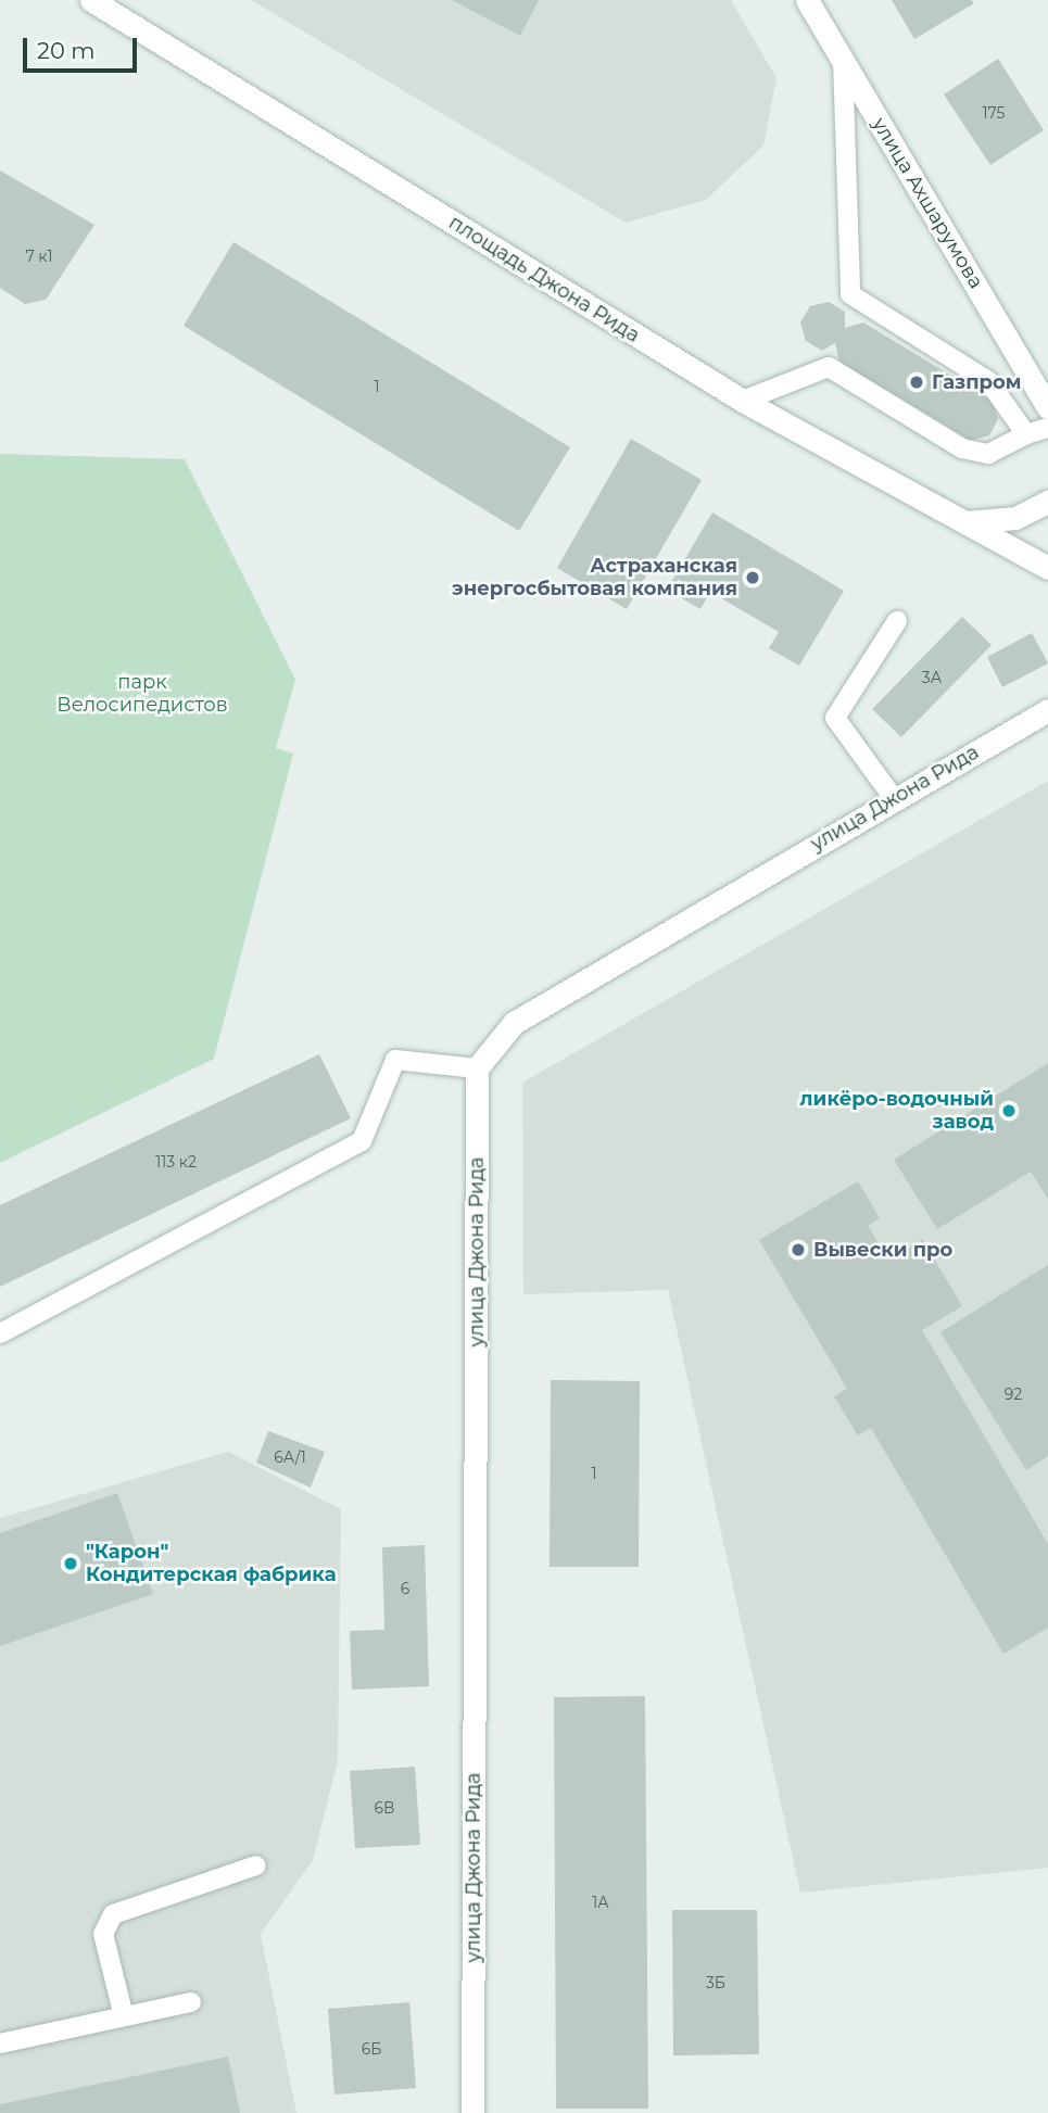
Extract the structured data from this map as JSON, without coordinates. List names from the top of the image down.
{
  "streets": {
    "street": ["улица Ахшарумова", "площадь Джона Рида", "улица Джона Рида"]
  },
  "parks": ["парк Велосипедистов"],
  "places": [
    "Газпром",
    "Астраханская энергосбытовая компания",
    "ликёро-водочный завод",
    "Вывески про",
    "\"Карон\" Кондитерская фабрика"
  ],
  "house_numbers": [
    "175",
    "7 к1",
    "1",
    "3А",
    "113 к2",
    "92",
    "6А/1",
    "1",
    "6",
    "6В",
    "1А",
    "3Б",
    "6Б"
  ],
  "scale_bar": "20 m"
}
